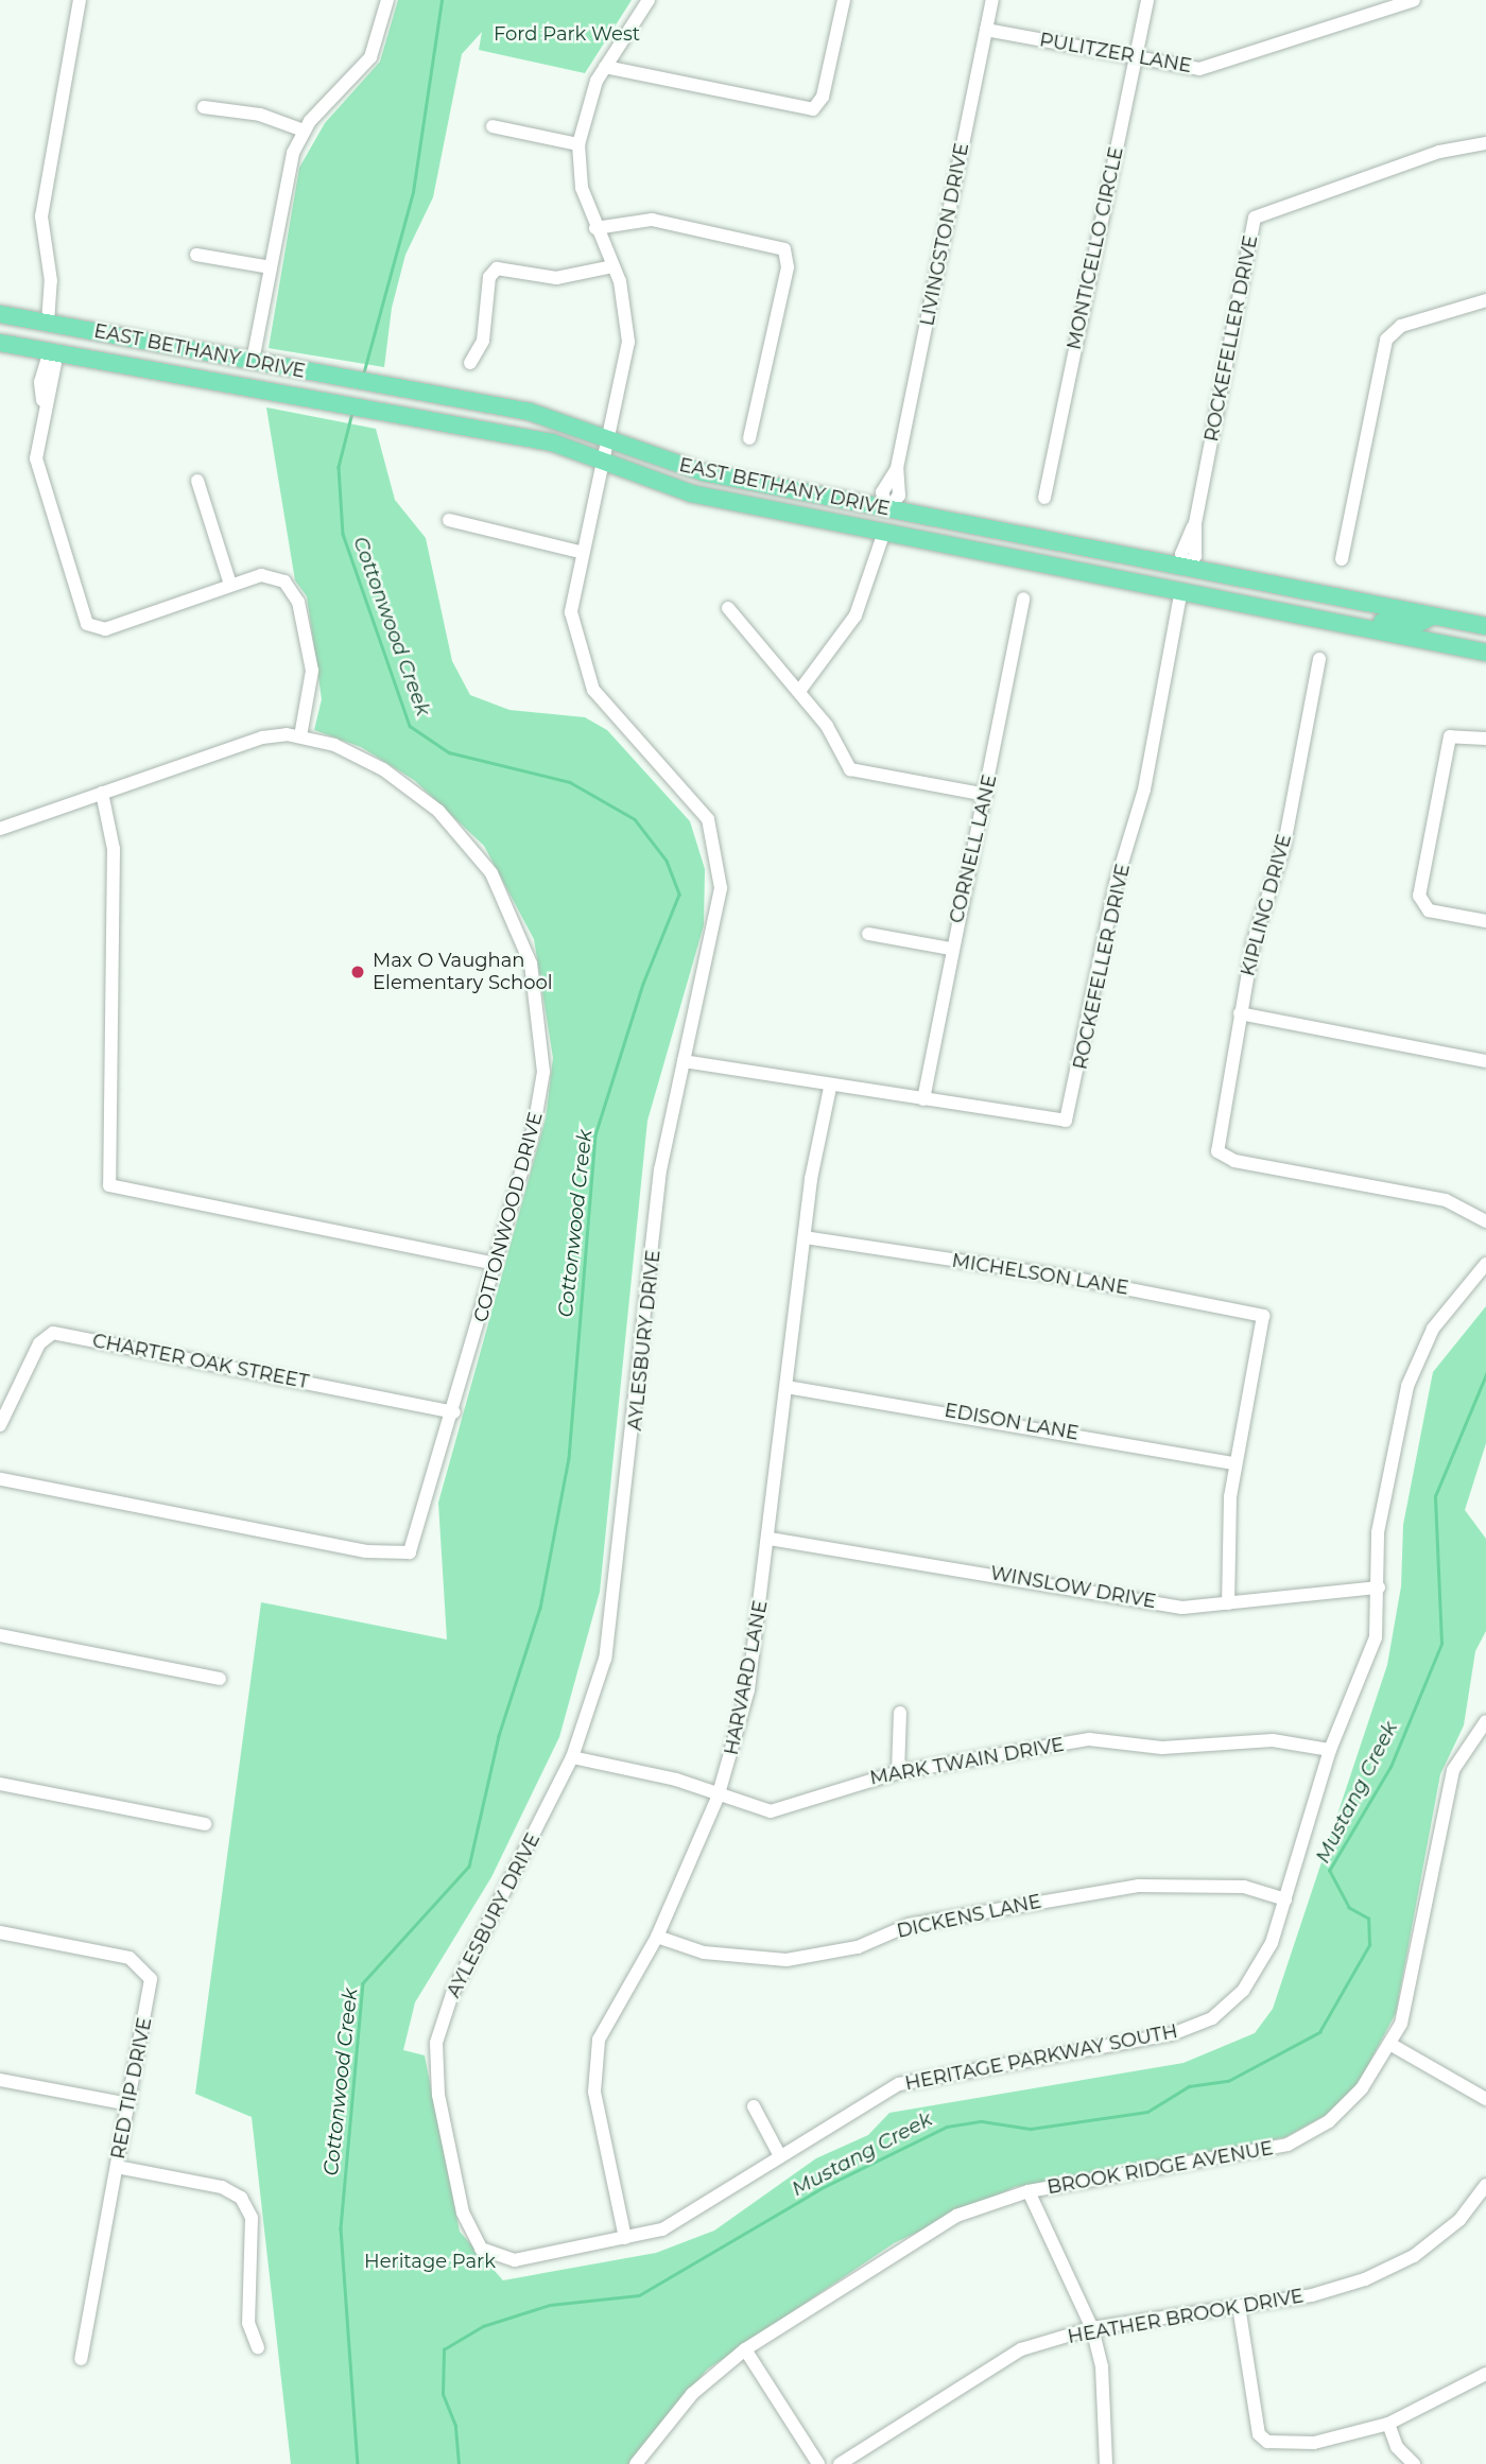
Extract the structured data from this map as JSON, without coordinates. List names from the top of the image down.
{
  "streets": {
    "main road": ["EAST BETHANY DRIVE"],
    "street": [
      "PULITZER LANE",
      "LIVINGSTON DRIVE",
      "MONTICELLO CIRCLE",
      "ROCKEFELLER DRIVE",
      "CORNELL LANE",
      "KIPLING DRIVE",
      "COTTONWOOD DRIVE",
      "MICHELSON LANE",
      "AYLESBURY DRIVE",
      "CHARTER OAK STREET",
      "EDISON LANE",
      "WINSLOW DRIVE",
      "HARVARD LANE",
      "MARK TWAIN DRIVE",
      "DICKENS LANE",
      "HERITAGE PARKWAY SOUTH",
      "RED TIP DRIVE",
      "BROOK RIDGE AVENUE",
      "HEATHER BROOK DRIVE"
    ]
  },
  "crossings": [
    ["PULITZER LANE", "LIVINGSTON DRIVE"],
    ["PULITZER LANE", "MONTICELLO CIRCLE"],
    ["LIVINGSTON DRIVE", "EAST BETHANY DRIVE"],
    ["ROCKEFELLER DRIVE", "EAST BETHANY DRIVE"],
    ["ROCKEFELLER DRIVE", "CORNELL LANE"],
    ["EAST BETHANY DRIVE", "AYLESBURY DRIVE"],
    ["COTTONWOOD DRIVE", "CHARTER OAK STREET"],
    ["MICHELSON LANE", "EDISON LANE"],
    ["MICHELSON LANE", "HARVARD LANE"],
    ["AYLESBURY DRIVE", "MARK TWAIN DRIVE"],
    ["AYLESBURY DRIVE", "HERITAGE PARKWAY SOUTH"],
    ["EDISON LANE", "HARVARD LANE"],
    ["WINSLOW DRIVE", "HARVARD LANE"],
    ["WINSLOW DRIVE", "HERITAGE PARKWAY SOUTH"],
    ["HARVARD LANE", "MARK TWAIN DRIVE"],
    ["HARVARD LANE", "DICKENS LANE"],
    ["HARVARD LANE", "HERITAGE PARKWAY SOUTH"],
    ["MARK TWAIN DRIVE", "HERITAGE PARKWAY SOUTH"],
    ["DICKENS LANE", "HERITAGE PARKWAY SOUTH"]
  ],
  "water": ["Cottonwood Creek", "Mustang Creek"],
  "parks": ["Ford Park West", "Heritage Park"],
  "places": ["Max O Vaughan Elementary School"]
}
